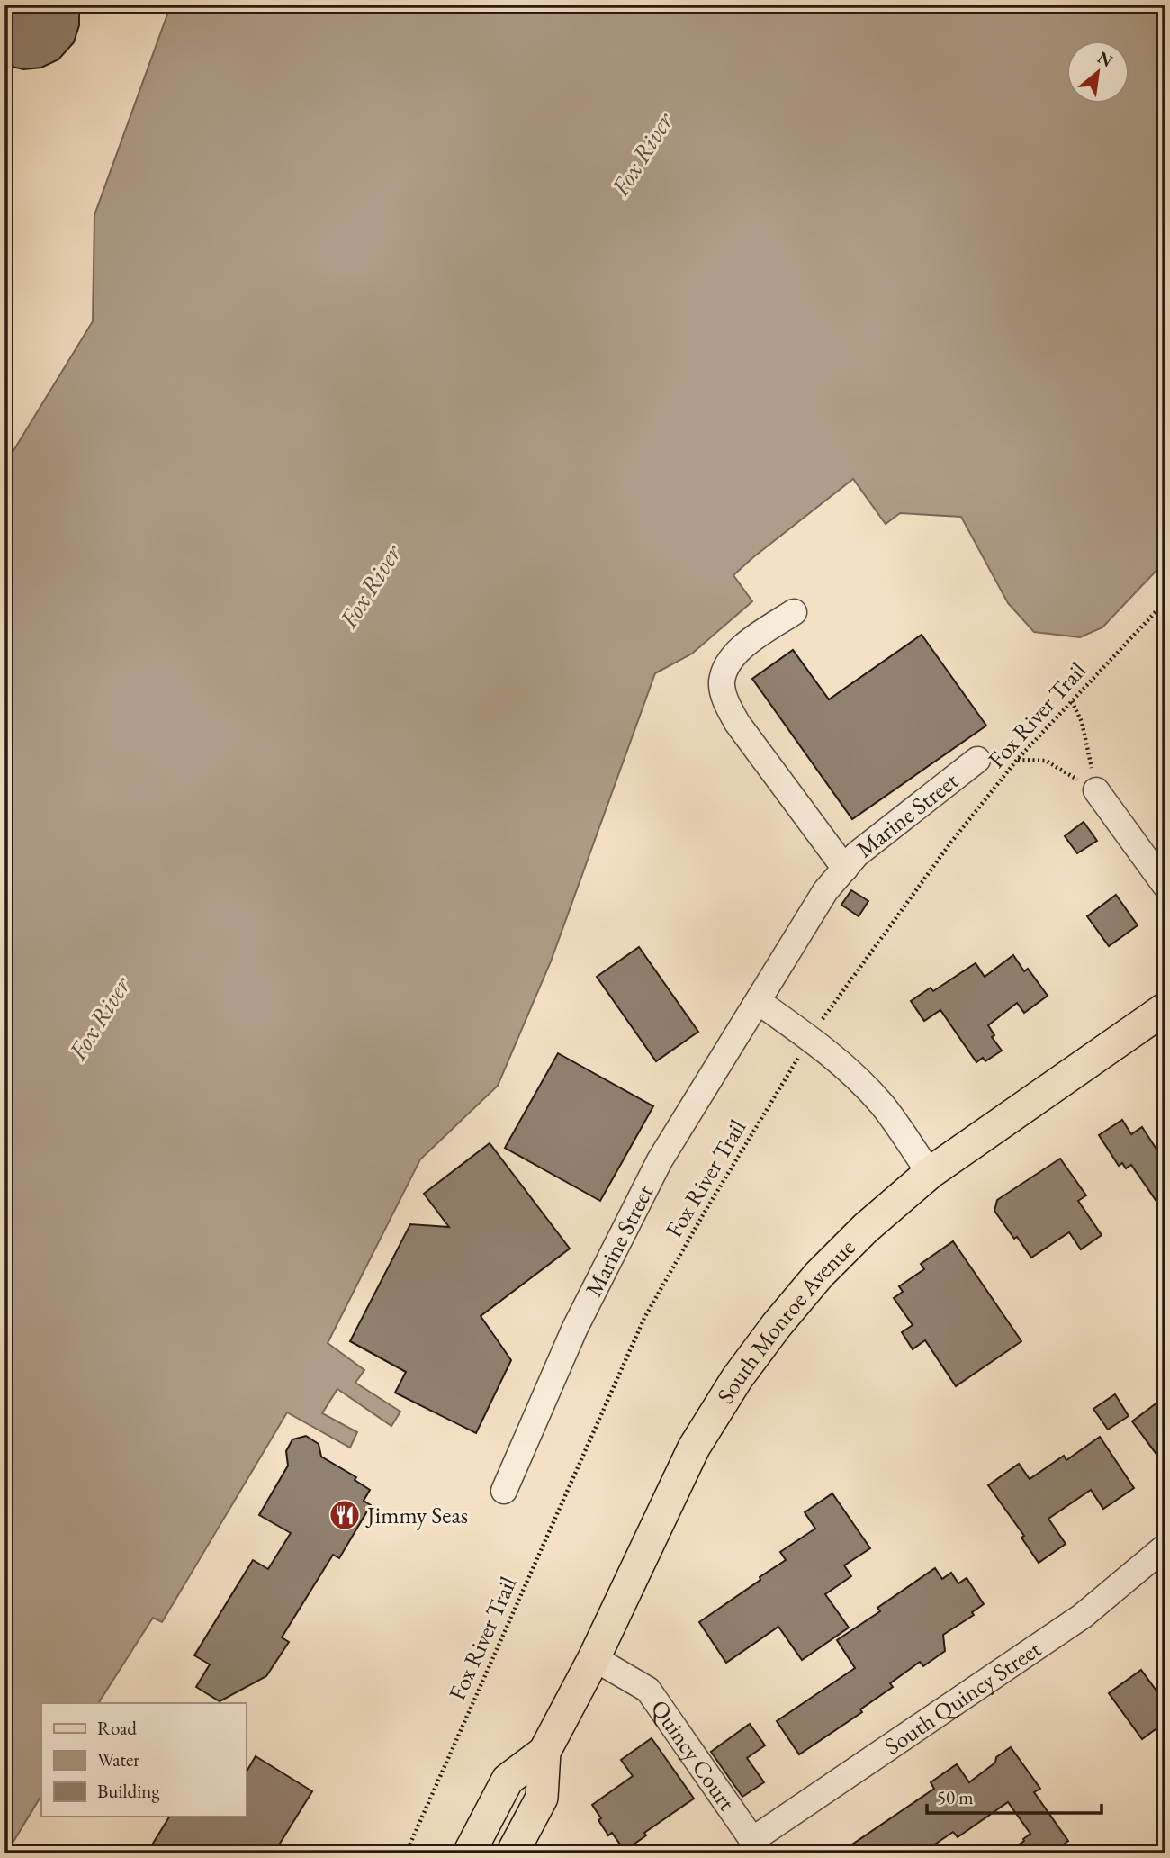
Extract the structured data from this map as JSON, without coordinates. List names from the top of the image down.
{
  "streets": {
    "main road": ["South Monroe Avenue"],
    "street": ["Marine Street", "South Quincy Street", "Quincy Court"],
    "path": ["Fox River Trail"]
  },
  "crossings": [
    ["South Monroe Avenue", "Quincy Court"],
    ["South Quincy Street", "Quincy Court"]
  ],
  "water": ["Fox River"],
  "places": {
    "restaurant": ["Jimmy Seas"]
  },
  "legend": ["Road", "Water", "Building"],
  "scale_bar": "50 m",
  "north": "top right"
}
